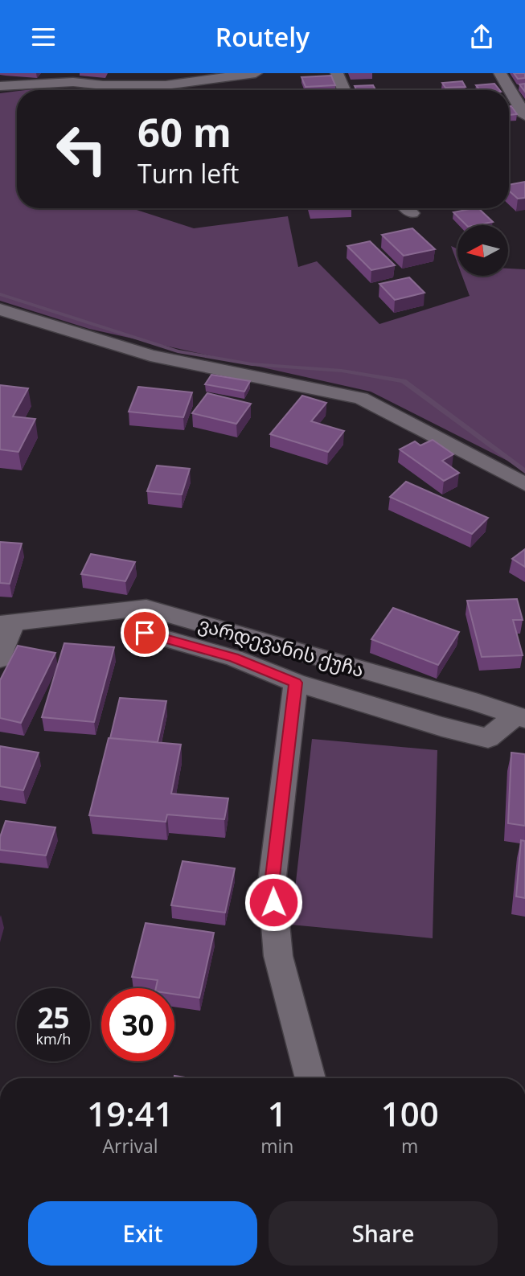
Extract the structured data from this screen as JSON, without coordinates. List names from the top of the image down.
{
  "streets": {
    "street": ["ვარდევანის ქუჩა"]
  },
  "north": "left",
  "page": {
    "header": "Routely",
    "turn": ["60 m", "Turn left"],
    "speed": "25 km/h",
    "limit": "30",
    "eta": [
      "19:41",
      "Arrival",
      "1",
      "min",
      "100",
      "m"
    ],
    "buttons": ["Exit", "Share"]
  }
}
